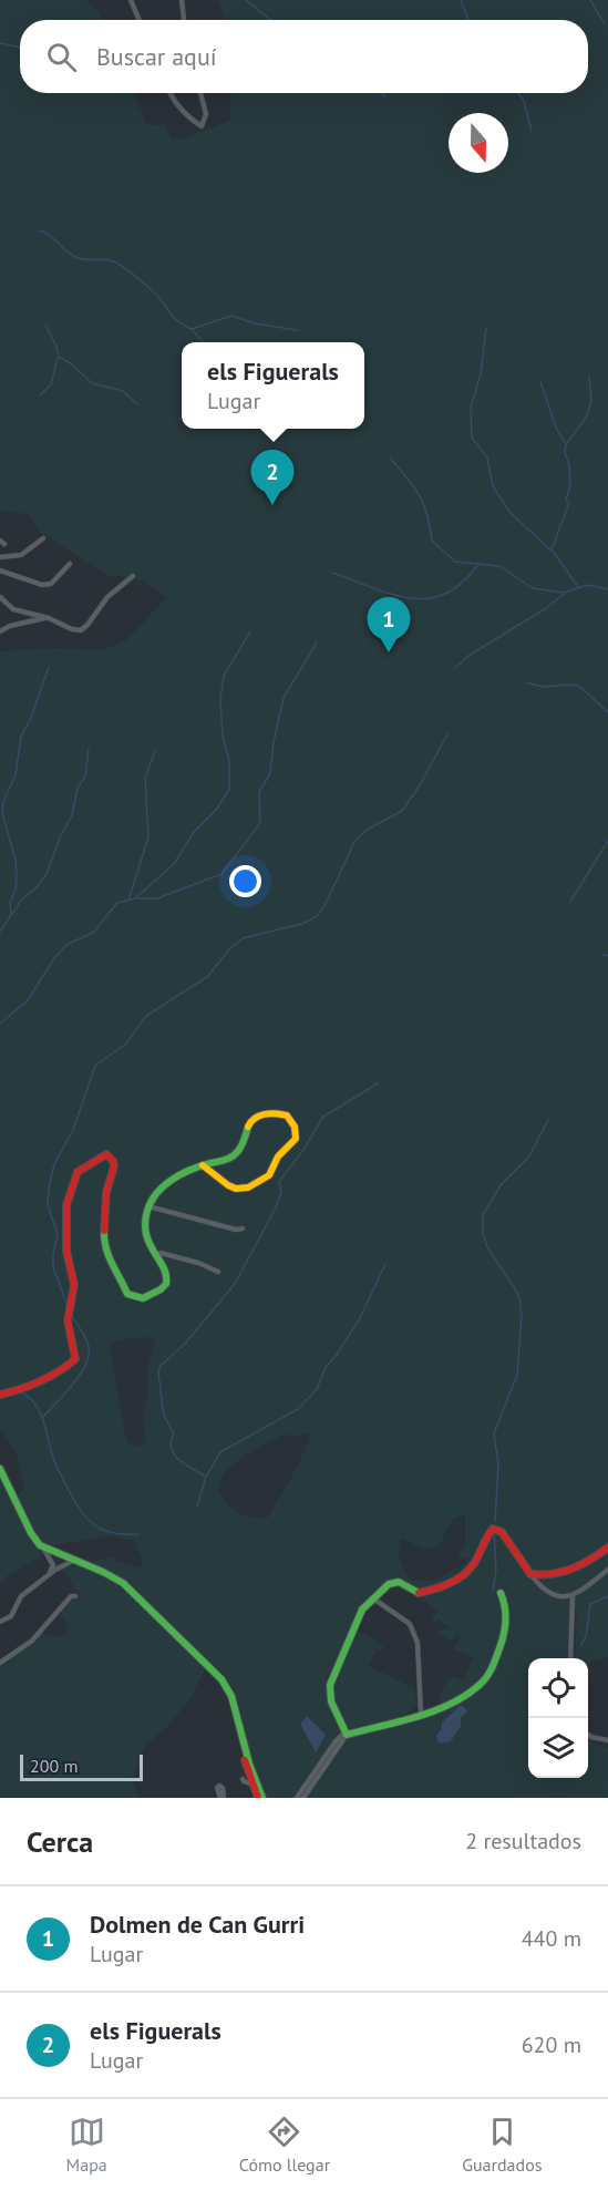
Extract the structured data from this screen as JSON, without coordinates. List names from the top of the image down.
{
  "scale_bar": "200 m",
  "north": "bottom",
  "page": {
    "search": "Buscar aquí",
    "popup": ["els Figuerals", "Lugar"],
    "pins": ["2", "1"],
    "scale": "200 m",
    "heading": ["Cerca", "2 resultados"],
    "list": [
      {
        "mark": "1",
        "name": "Dolmen de Can Gurri",
        "note": "Lugar",
        "value": "440 m"
      },
      {
        "mark": "2",
        "name": "els Figuerals",
        "note": "Lugar",
        "value": "620 m"
      }
    ],
    "nav": ["Mapa", "Cómo llegar", "Guardados"]
  }
}
